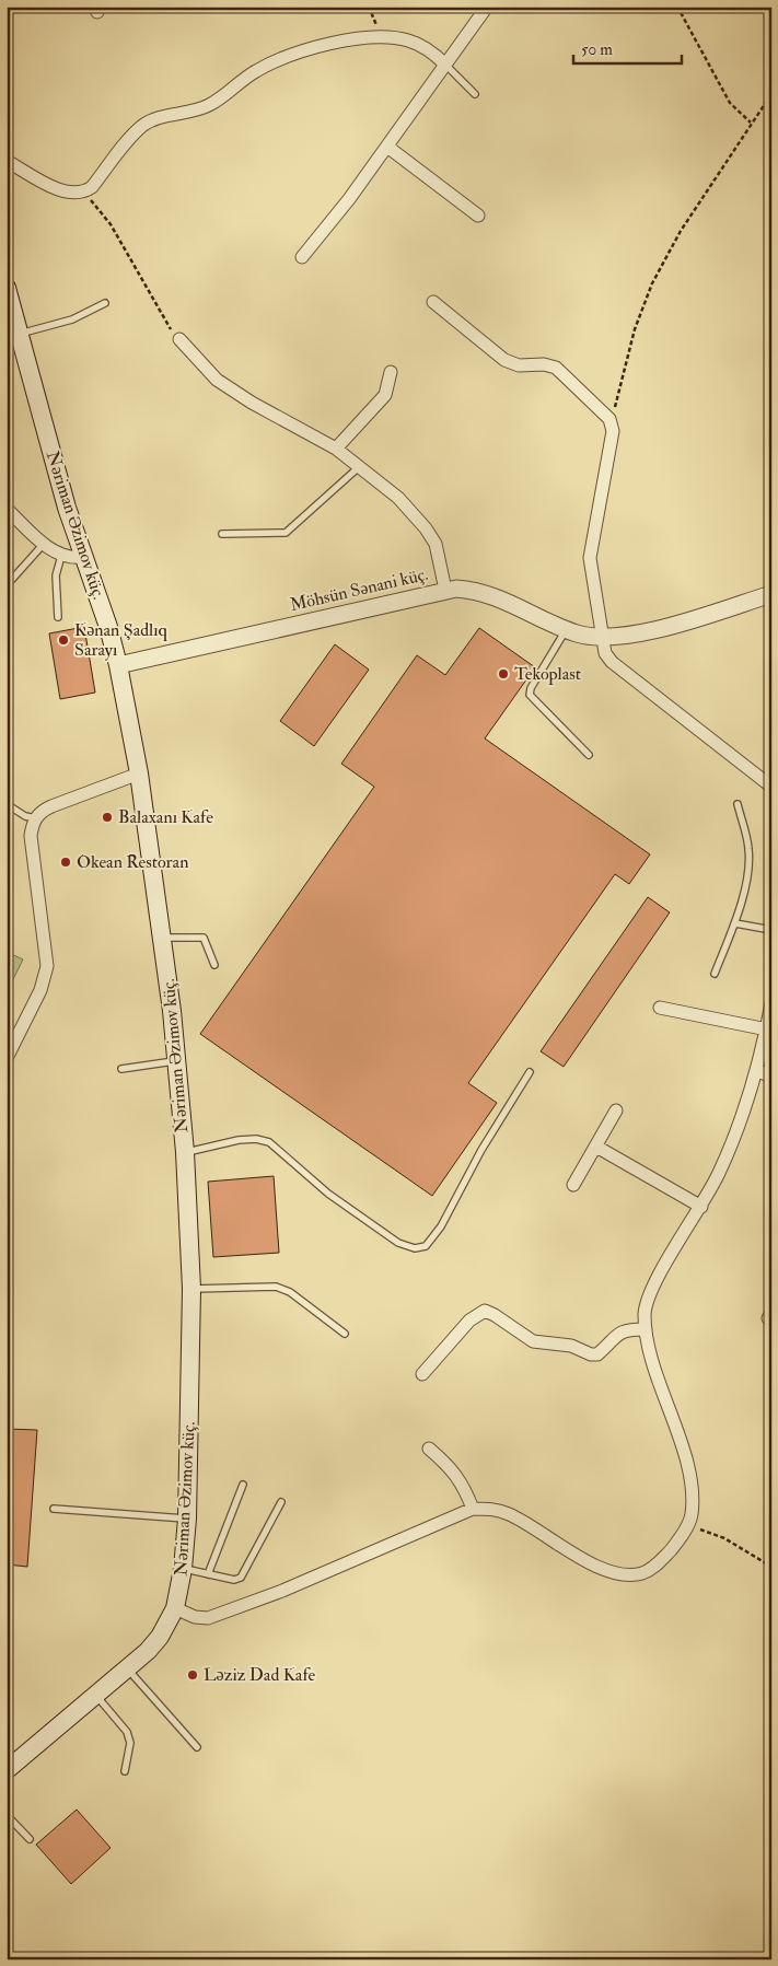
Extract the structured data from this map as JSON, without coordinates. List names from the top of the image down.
{
  "streets": {
    "main road": ["Nəriman Əzimov küç."],
    "street": ["Möhsün Sənani küç."]
  },
  "crossings": [
    ["Nəriman Əzimov küç.", "Möhsün Sənani küç."]
  ],
  "places": [
    "Kənan Şadlıq Sarayı",
    "Tekoplast",
    "Balaxanı Kafe",
    "Okean Restoran",
    "Ləziz Dad Kafe"
  ],
  "scale_bar": "50 m"
}
